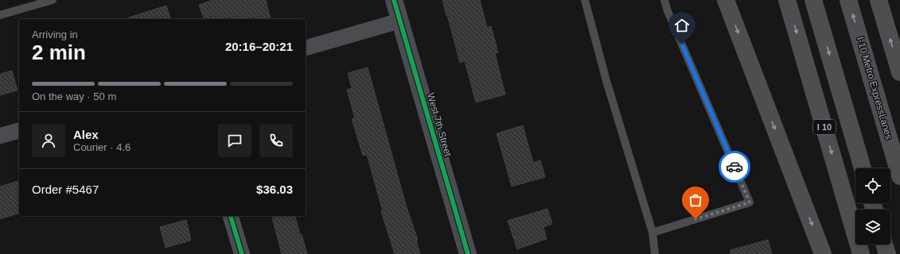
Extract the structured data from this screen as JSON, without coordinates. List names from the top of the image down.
{
  "streets": {
    "highway": ["I-10 Metro ExpressLanes", "I 10"],
    "street": ["West 7th Street"]
  },
  "page": {
    "heading": ["2 min", "Arriving in", "20:16–20:21"],
    "panel": [
      "Alex",
      "Courier · 4.6",
      "Order #5467",
      "$36.03"
    ],
    "bar": "On the way · 50 m"
  }
}
